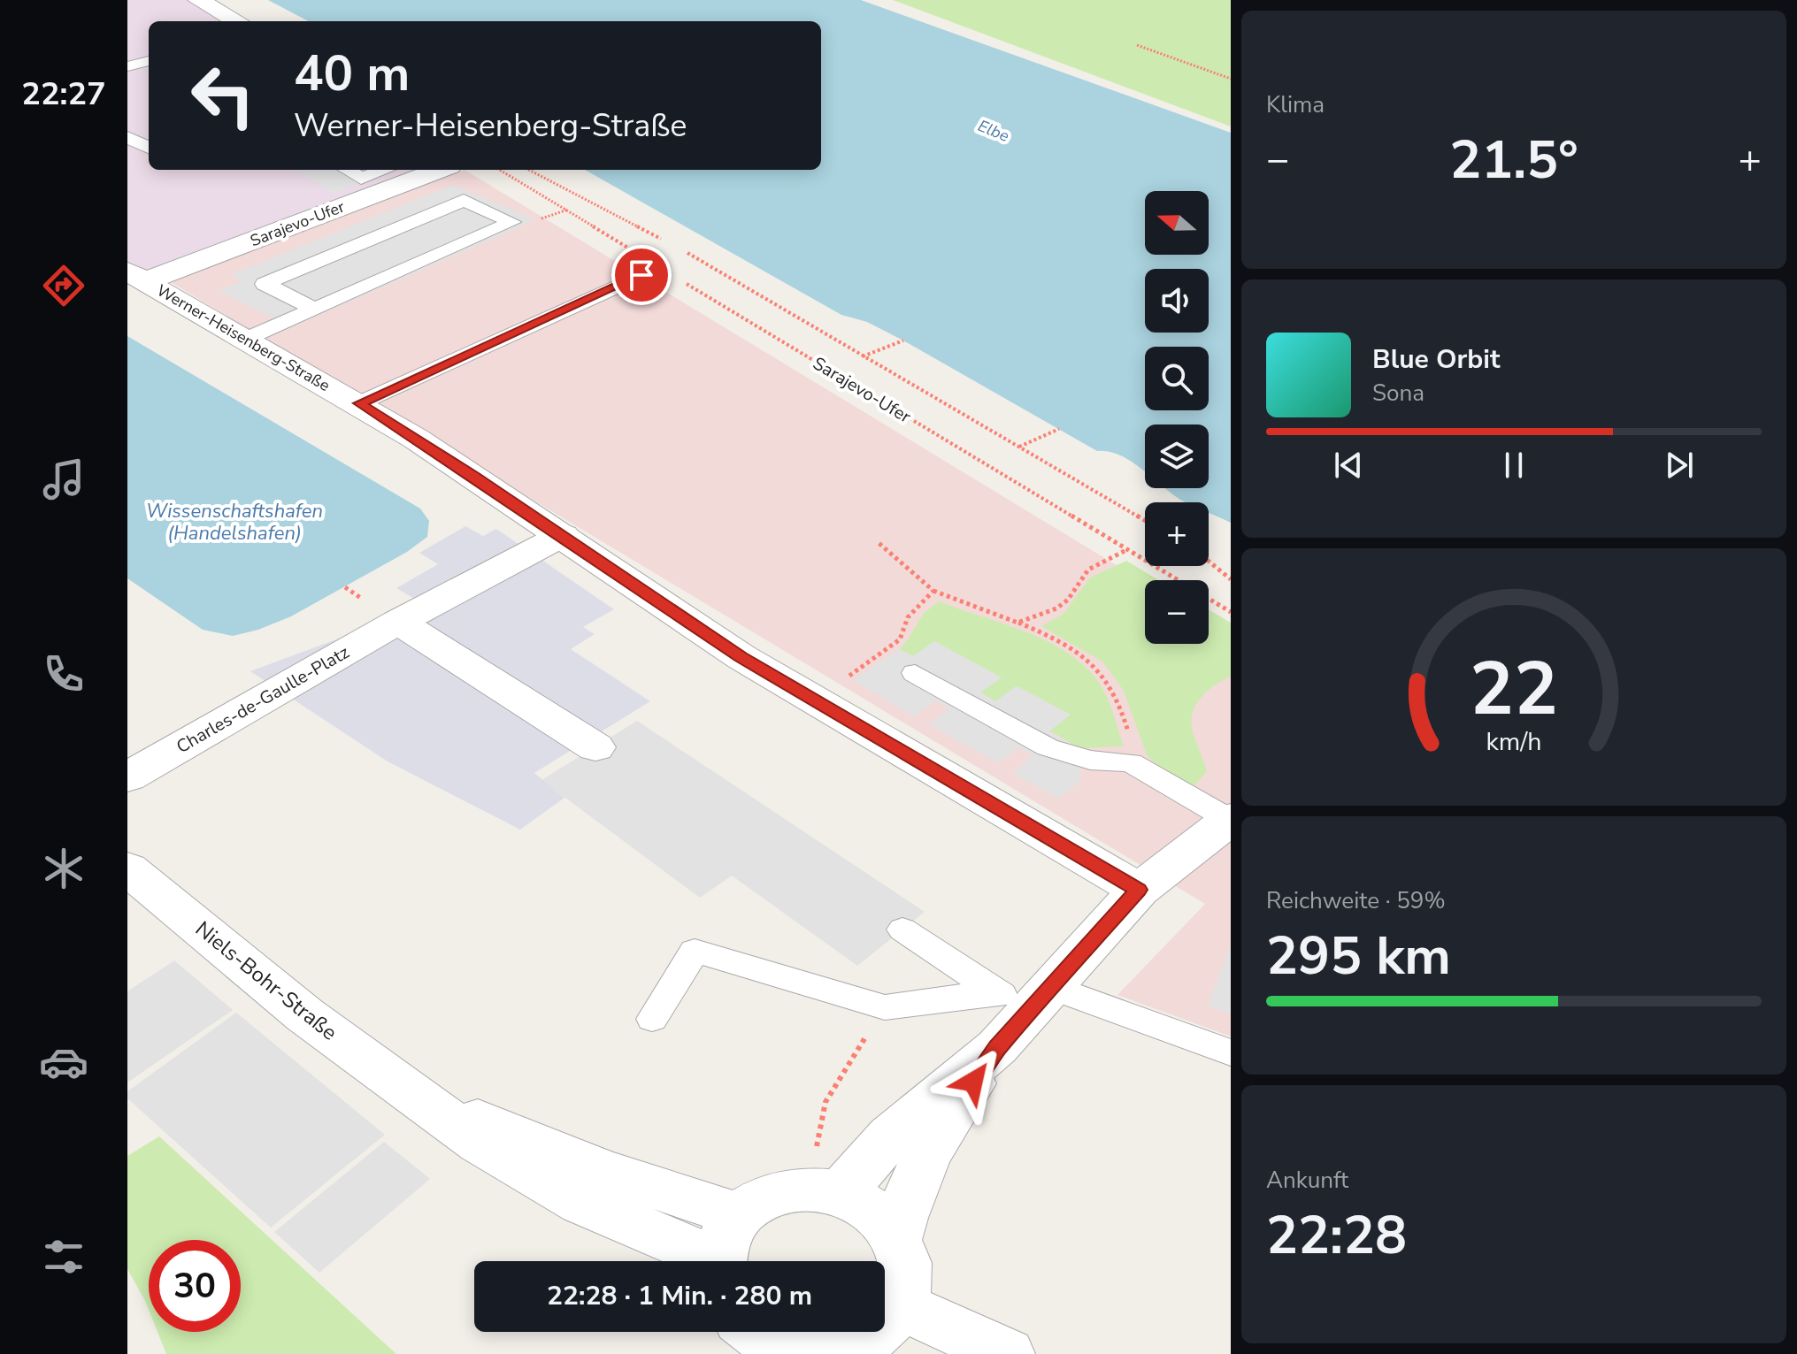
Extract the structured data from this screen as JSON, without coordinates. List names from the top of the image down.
{
  "streets": {
    "street": [
      "Sarajevo-Ufer",
      "Werner-Heisenberg-Straße",
      "Charles-de-Gaulle-Platz",
      "Niels-Bohr-Straße"
    ]
  },
  "crossings": [
    ["Sarajevo-Ufer", "Werner-Heisenberg-Straße"],
    ["Werner-Heisenberg-Straße", "Charles-de-Gaulle-Platz"]
  ],
  "water": ["Elbe", "Wissenschaftshafen (Handelshafen)"],
  "north": "left",
  "page": {
    "tabs": "22:27",
    "tile": [
      "Klima",
      ["Reichweite · 59%", "295 km"],
      ["Ankunft", "22:28"]
    ],
    "turn": ["40 m", "Werner-Heisenberg-Straße"],
    "heat": ["−", "21.5°", "+"],
    "map_buttons": ["+", "−"],
    "song": ["Blue Orbit", "Sona"],
    "limit": "30",
    "trip": "22:28 · 1 Min. · 280 m",
    "gauge": ["22", "km/h"]
  }
}
